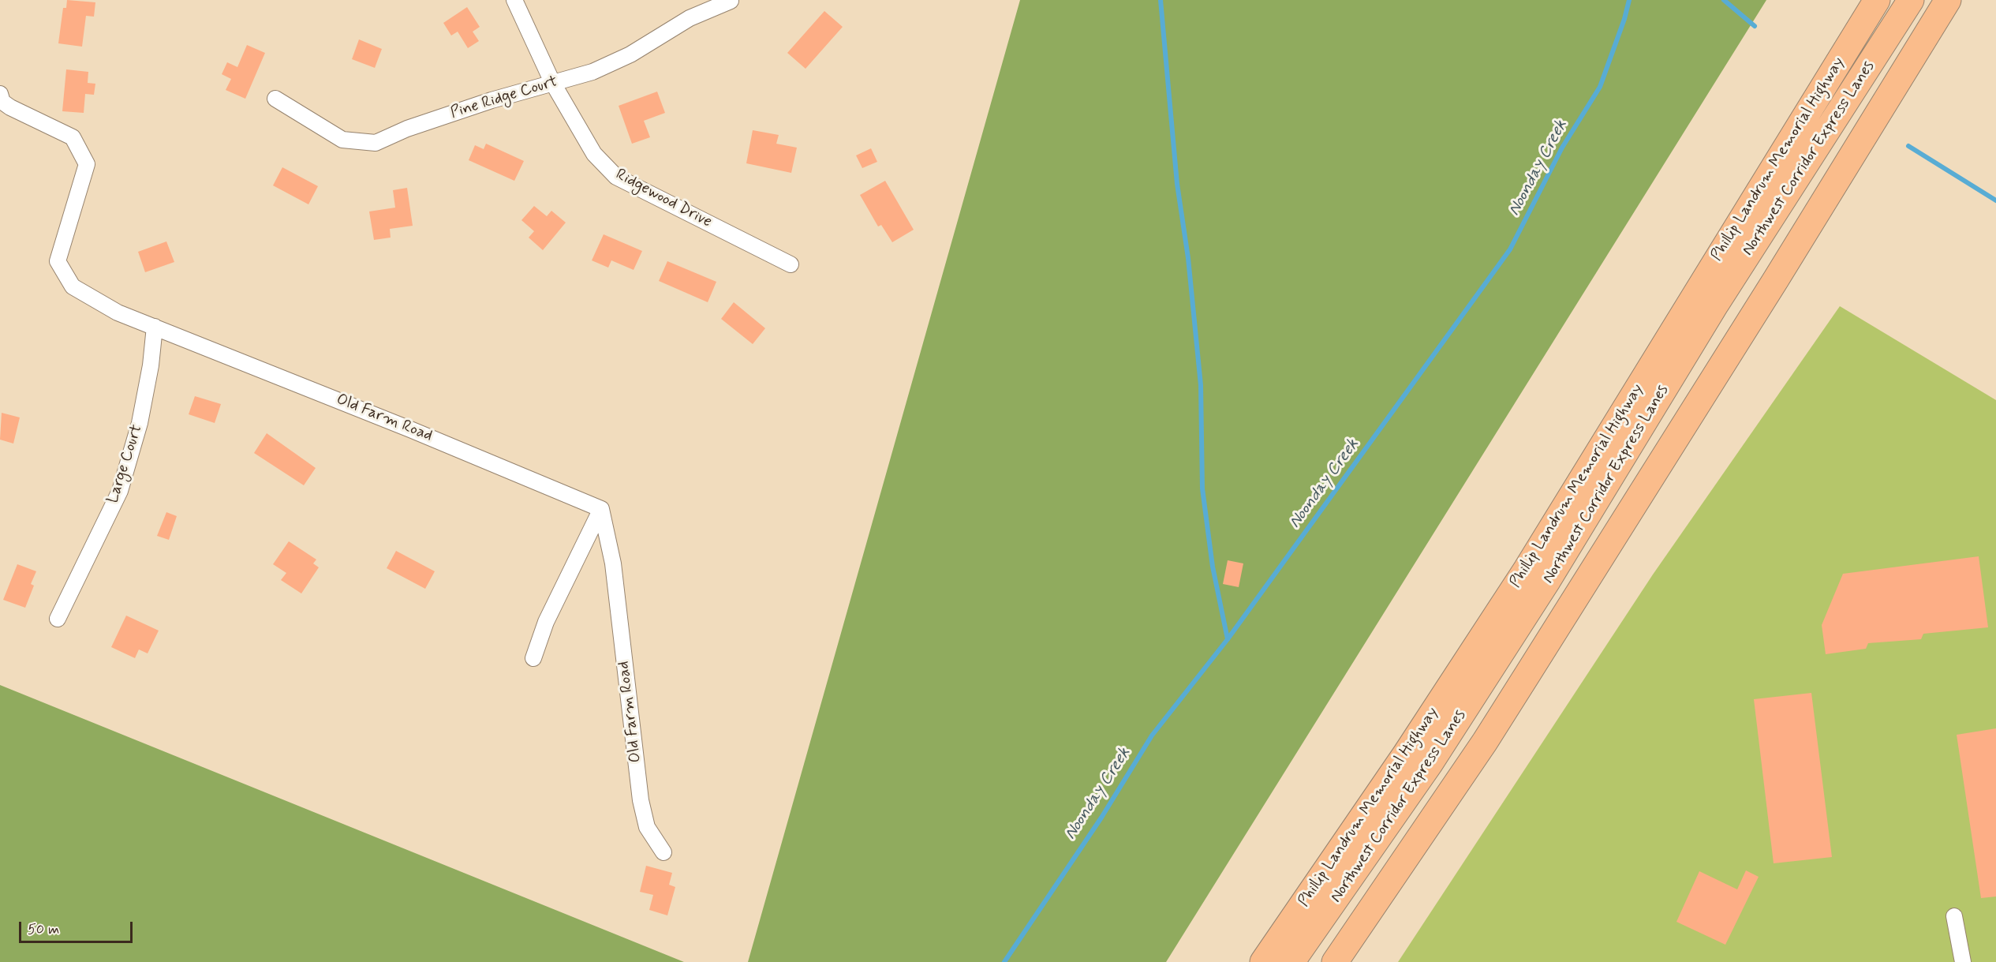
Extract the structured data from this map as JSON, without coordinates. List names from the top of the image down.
{
  "streets": {
    "highway": ["Northwest Corridor Express Lanes", "Phillip Landrum Memorial Highway"],
    "street": [
      "Pine Ridge Court",
      "Ridgewood Drive",
      "Old Farm Road",
      "Large Court"
    ]
  },
  "crossings": [
    ["Pine Ridge Court", "Ridgewood Drive"],
    ["Old Farm Road", "Large Court"]
  ],
  "water": ["Noonday Creek"],
  "scale_bar": "50 m"
}
